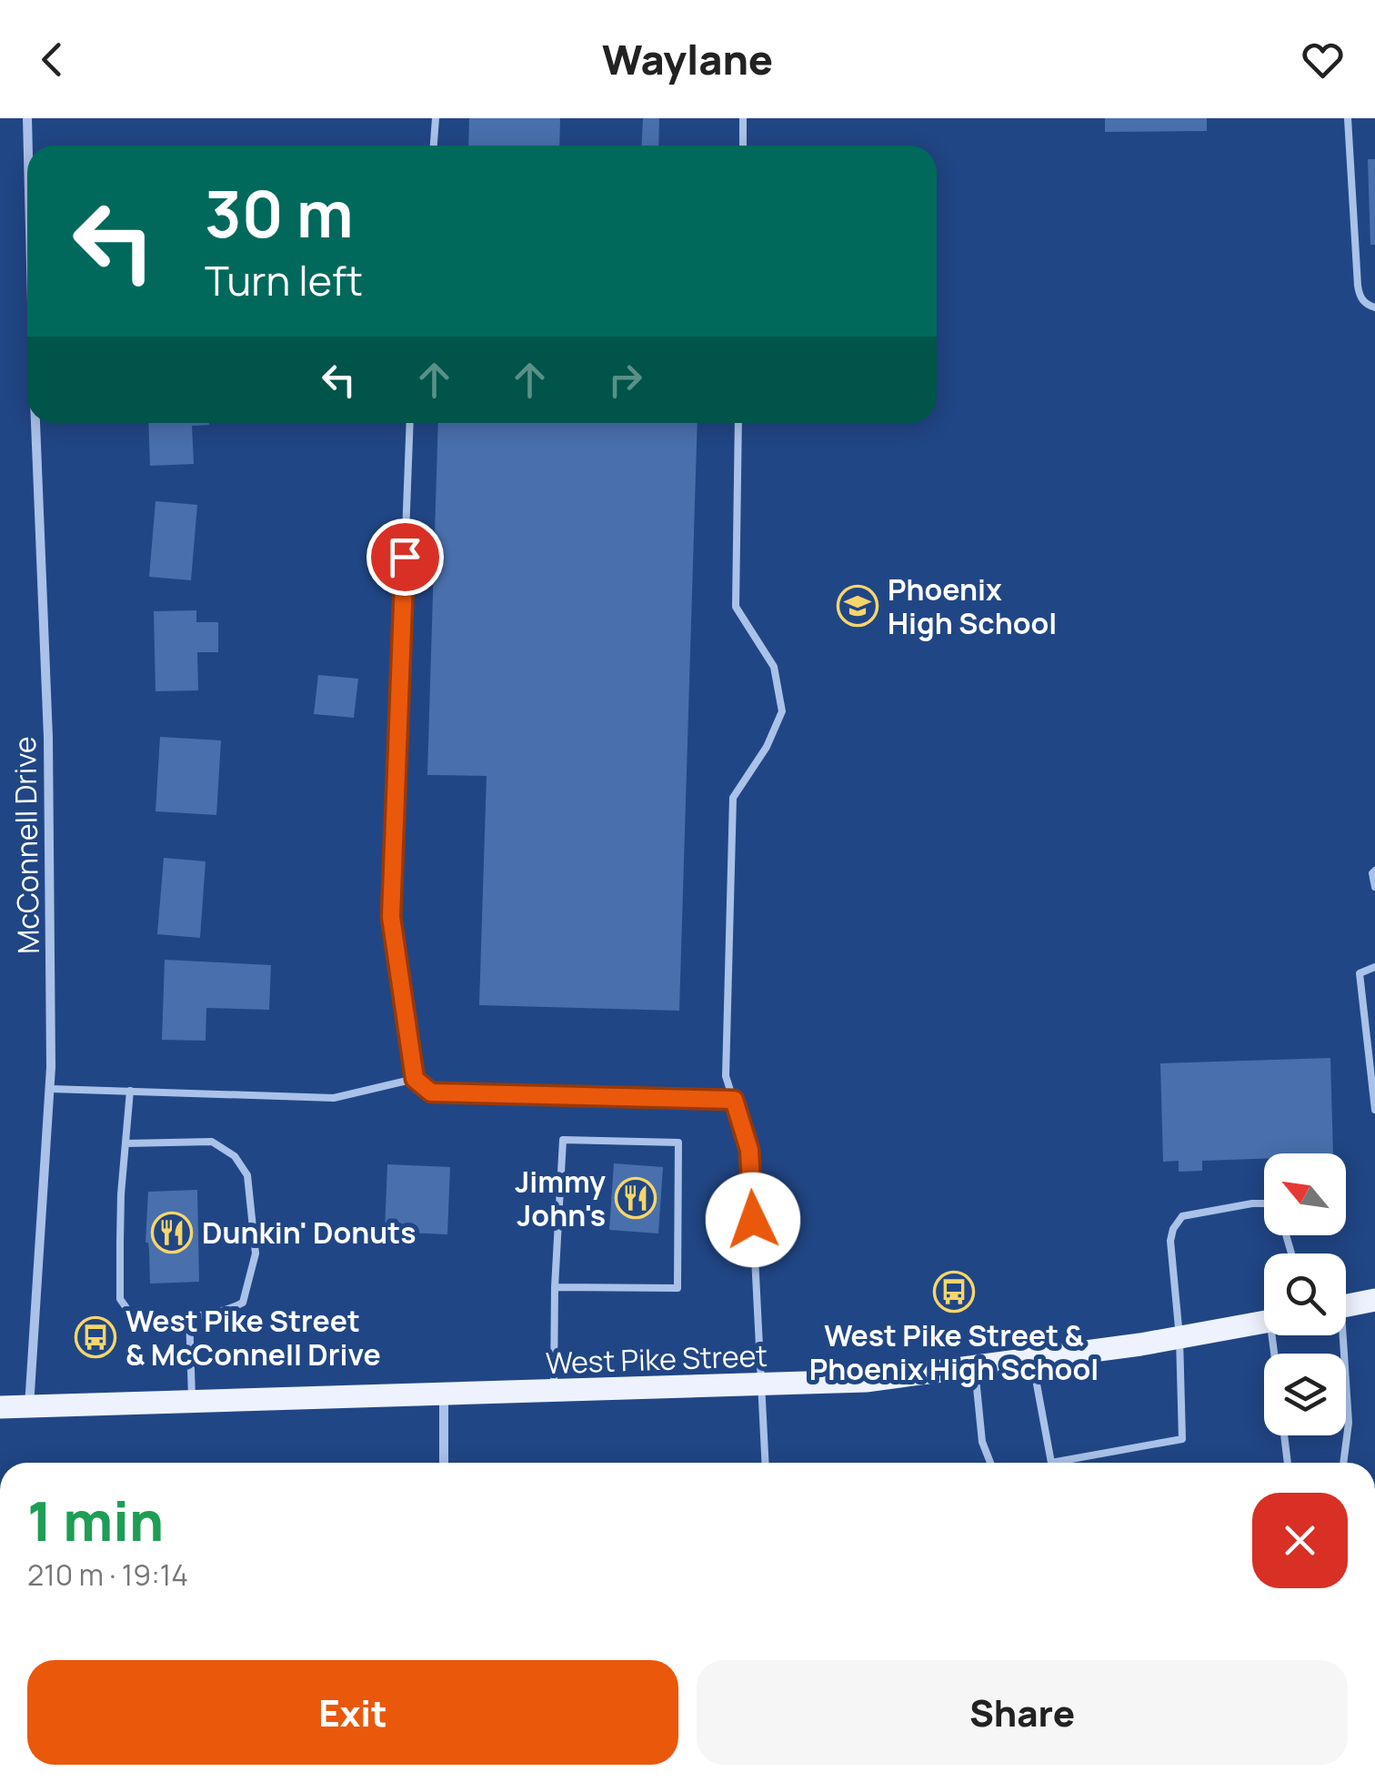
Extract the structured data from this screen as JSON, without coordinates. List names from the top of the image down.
{
  "streets": {
    "main road": ["West Pike Street"],
    "street": ["McConnell Drive"]
  },
  "crossings": [
    ["McConnell Drive", "West Pike Street"]
  ],
  "places": {
    "school or university": ["Phoenix High School"],
    "restaurant": ["Jimmy John's", "Dunkin' Donuts"],
    "bus stop": ["West Pike Street & Phoenix High School", "West Pike Street & McConnell Drive"]
  },
  "north": "top left",
  "page": {
    "header": "Waylane",
    "turn": ["30 m", "Turn left"],
    "heading": ["1 min", "210 m · 19:14"],
    "buttons": ["Exit", "Share"]
  }
}
